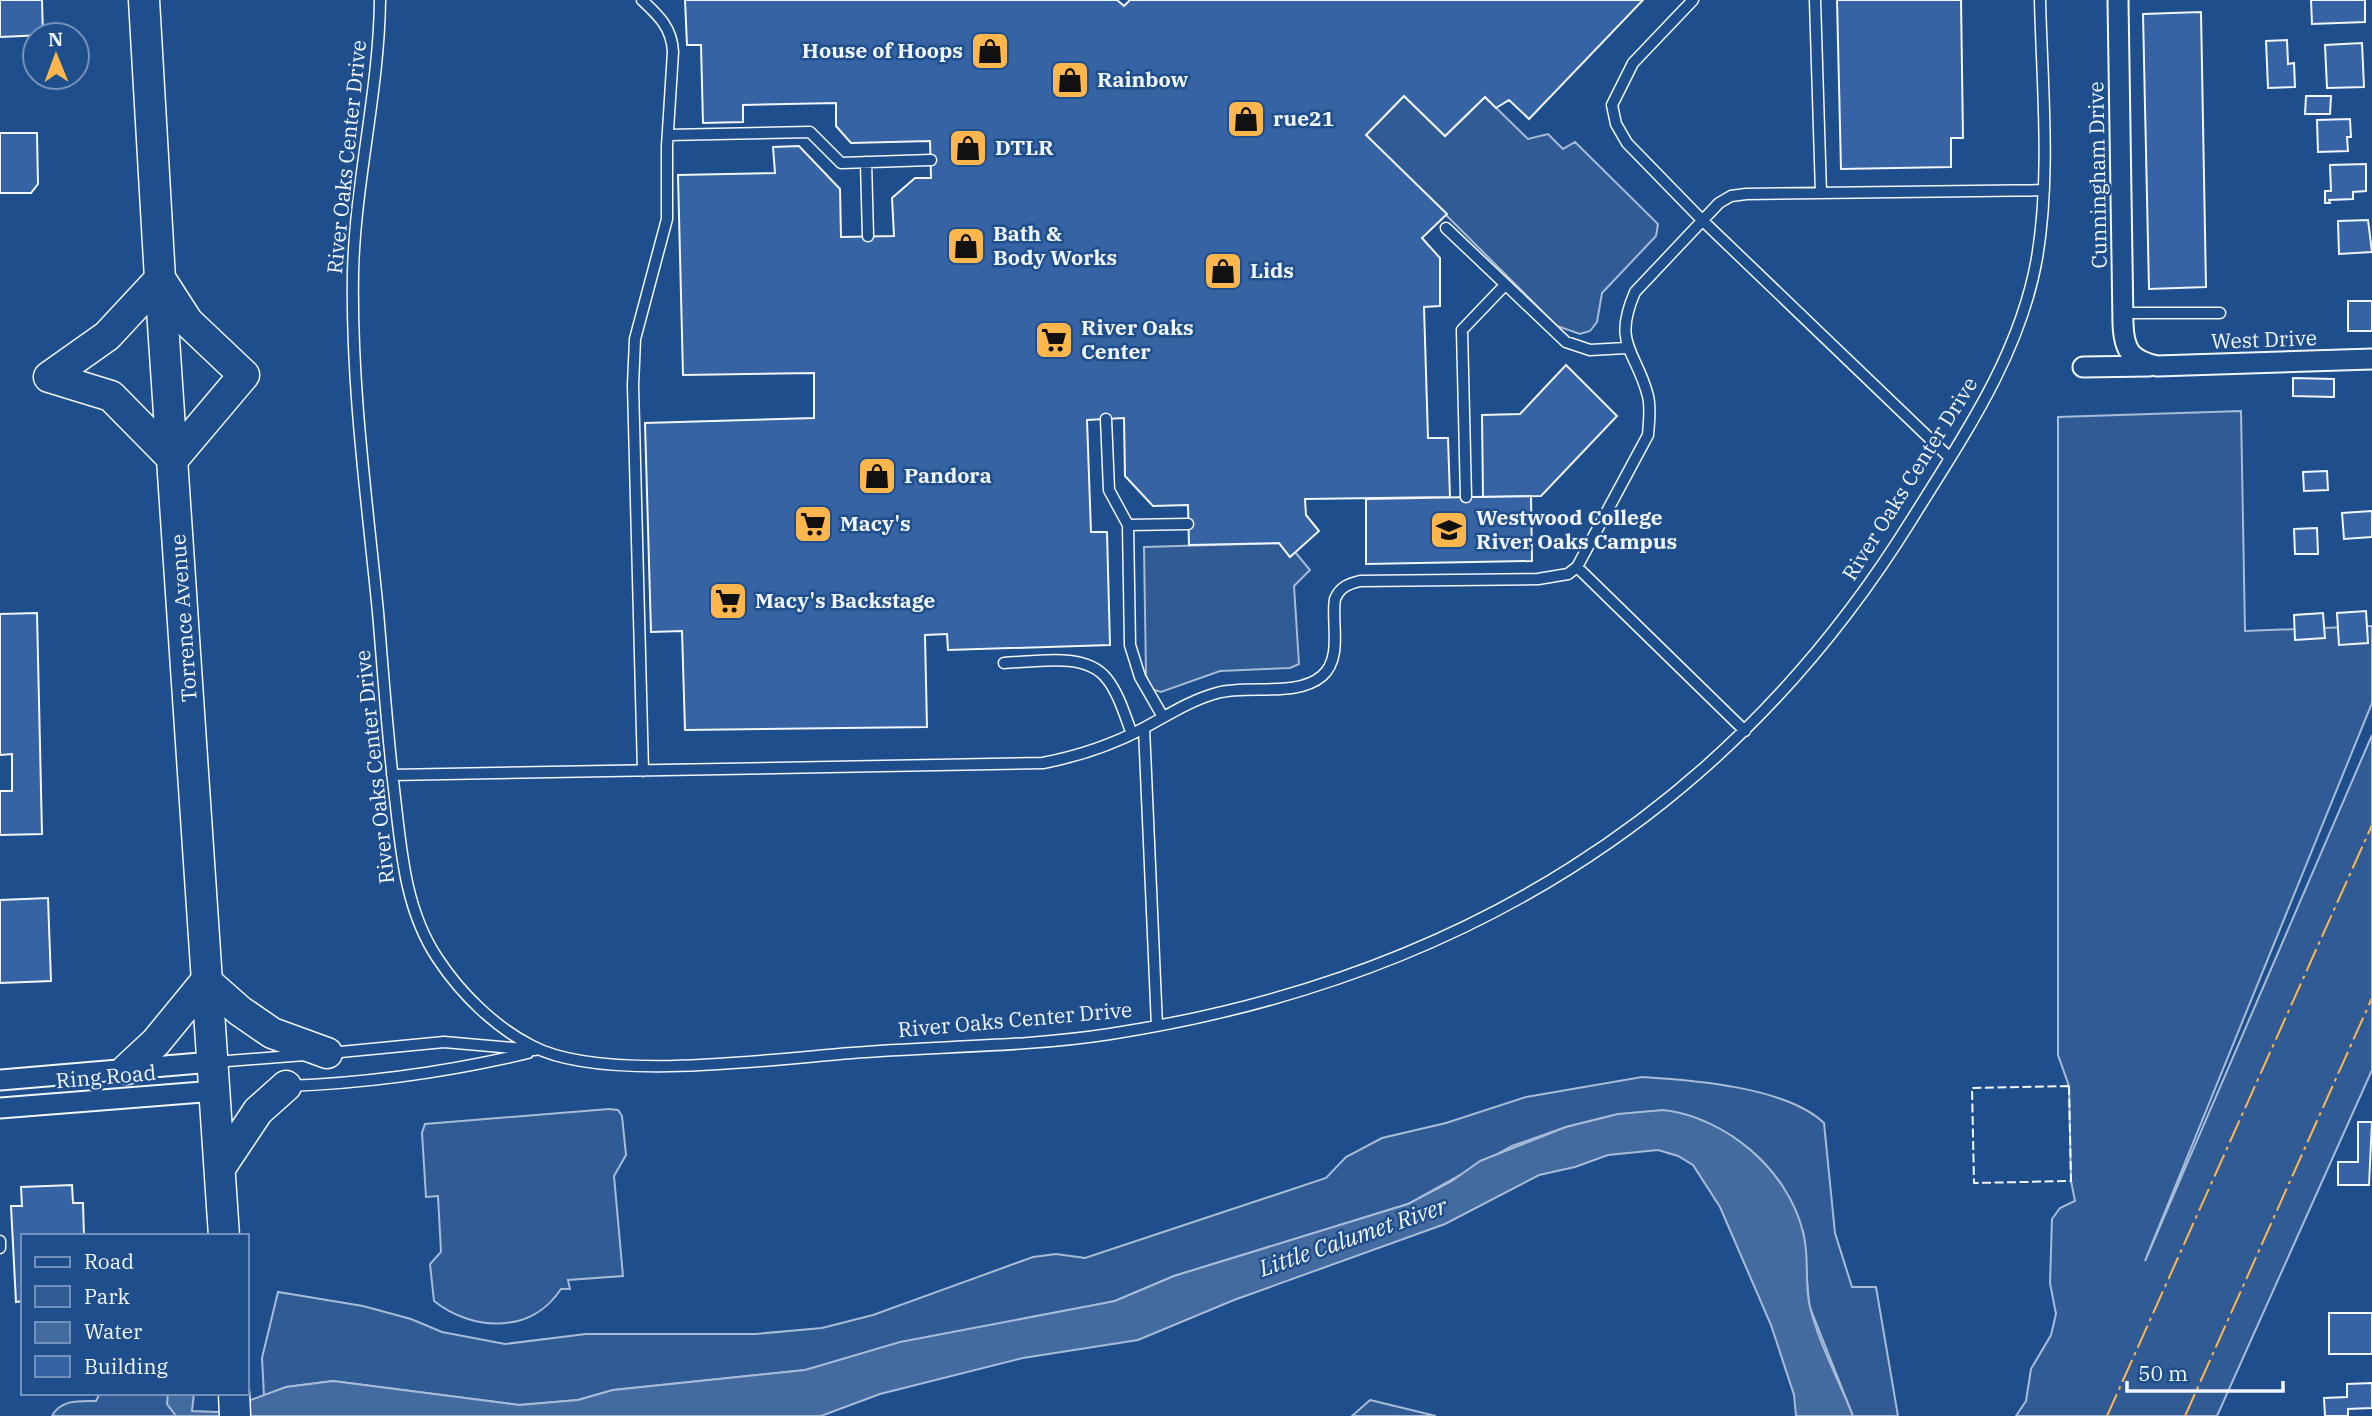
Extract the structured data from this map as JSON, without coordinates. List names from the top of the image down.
{
  "streets": {
    "main road": ["Torrence Avenue"],
    "street": ["Cunningham Drive", "West Drive", "Ring Road"],
    "lane": ["River Oaks Center Drive"]
  },
  "crossings": [
    ["Cunningham Drive", "West Drive"],
    ["Torrence Avenue", "Ring Road"]
  ],
  "water": ["Little Calumet River"],
  "places": {
    "shop": [
      "House of Hoops",
      "Rainbow",
      "rue21",
      "DTLR",
      "Bath & Body Works",
      "Lids",
      "Pandora"
    ],
    "supermarket": ["River Oaks Center", "Macy's", "Macy's Backstage"],
    "school or university": ["Westwood College River Oaks Campus"]
  },
  "legend": [
    "Road",
    "Park",
    "Water",
    "Building"
  ],
  "scale_bar": "50 m",
  "north": "top"
}
